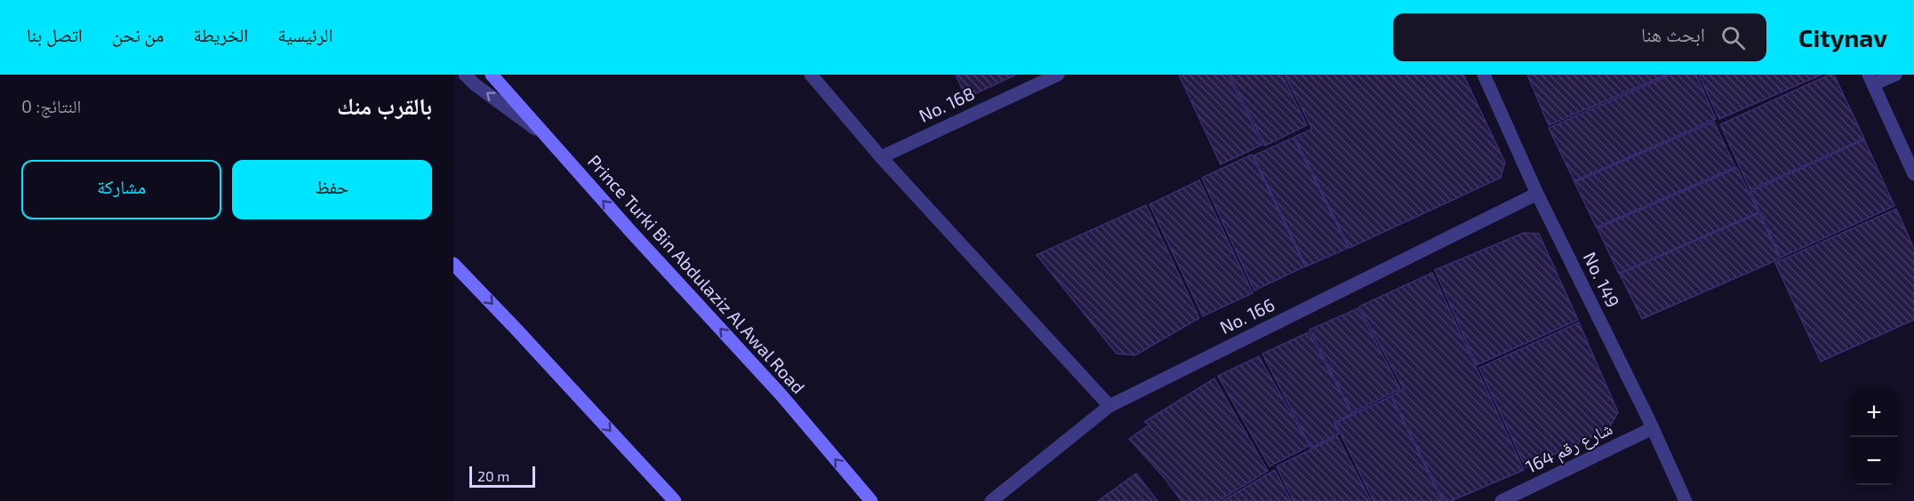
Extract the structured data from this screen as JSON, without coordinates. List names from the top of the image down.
{
  "streets": {
    "main road": ["Prince Turki Bin Abdulaziz Al Awal Road"],
    "street": [
      "No. 168",
      "No. 149",
      "No. 166",
      "شارع رقم 164"
    ]
  },
  "crossings": [
    ["No. 149", "No. 166"],
    ["No. 149", "شارع رقم 164"]
  ],
  "one_way": ["Prince Turki Bin Abdulaziz Al Awal Road"],
  "scale_bar": "20 m",
  "page": {
    "header": "Citynav",
    "search": "ابحث هنا",
    "nav": [
      "الرئيسية",
      "الخريطة",
      "من نحن",
      "اتصل بنا"
    ],
    "heading": ["بالقرب منك", "النتائج: 0"],
    "buttons": ["حفظ", "مشاركة"],
    "map_buttons": ["+", "−"],
    "scale": "20 m"
  }
}
